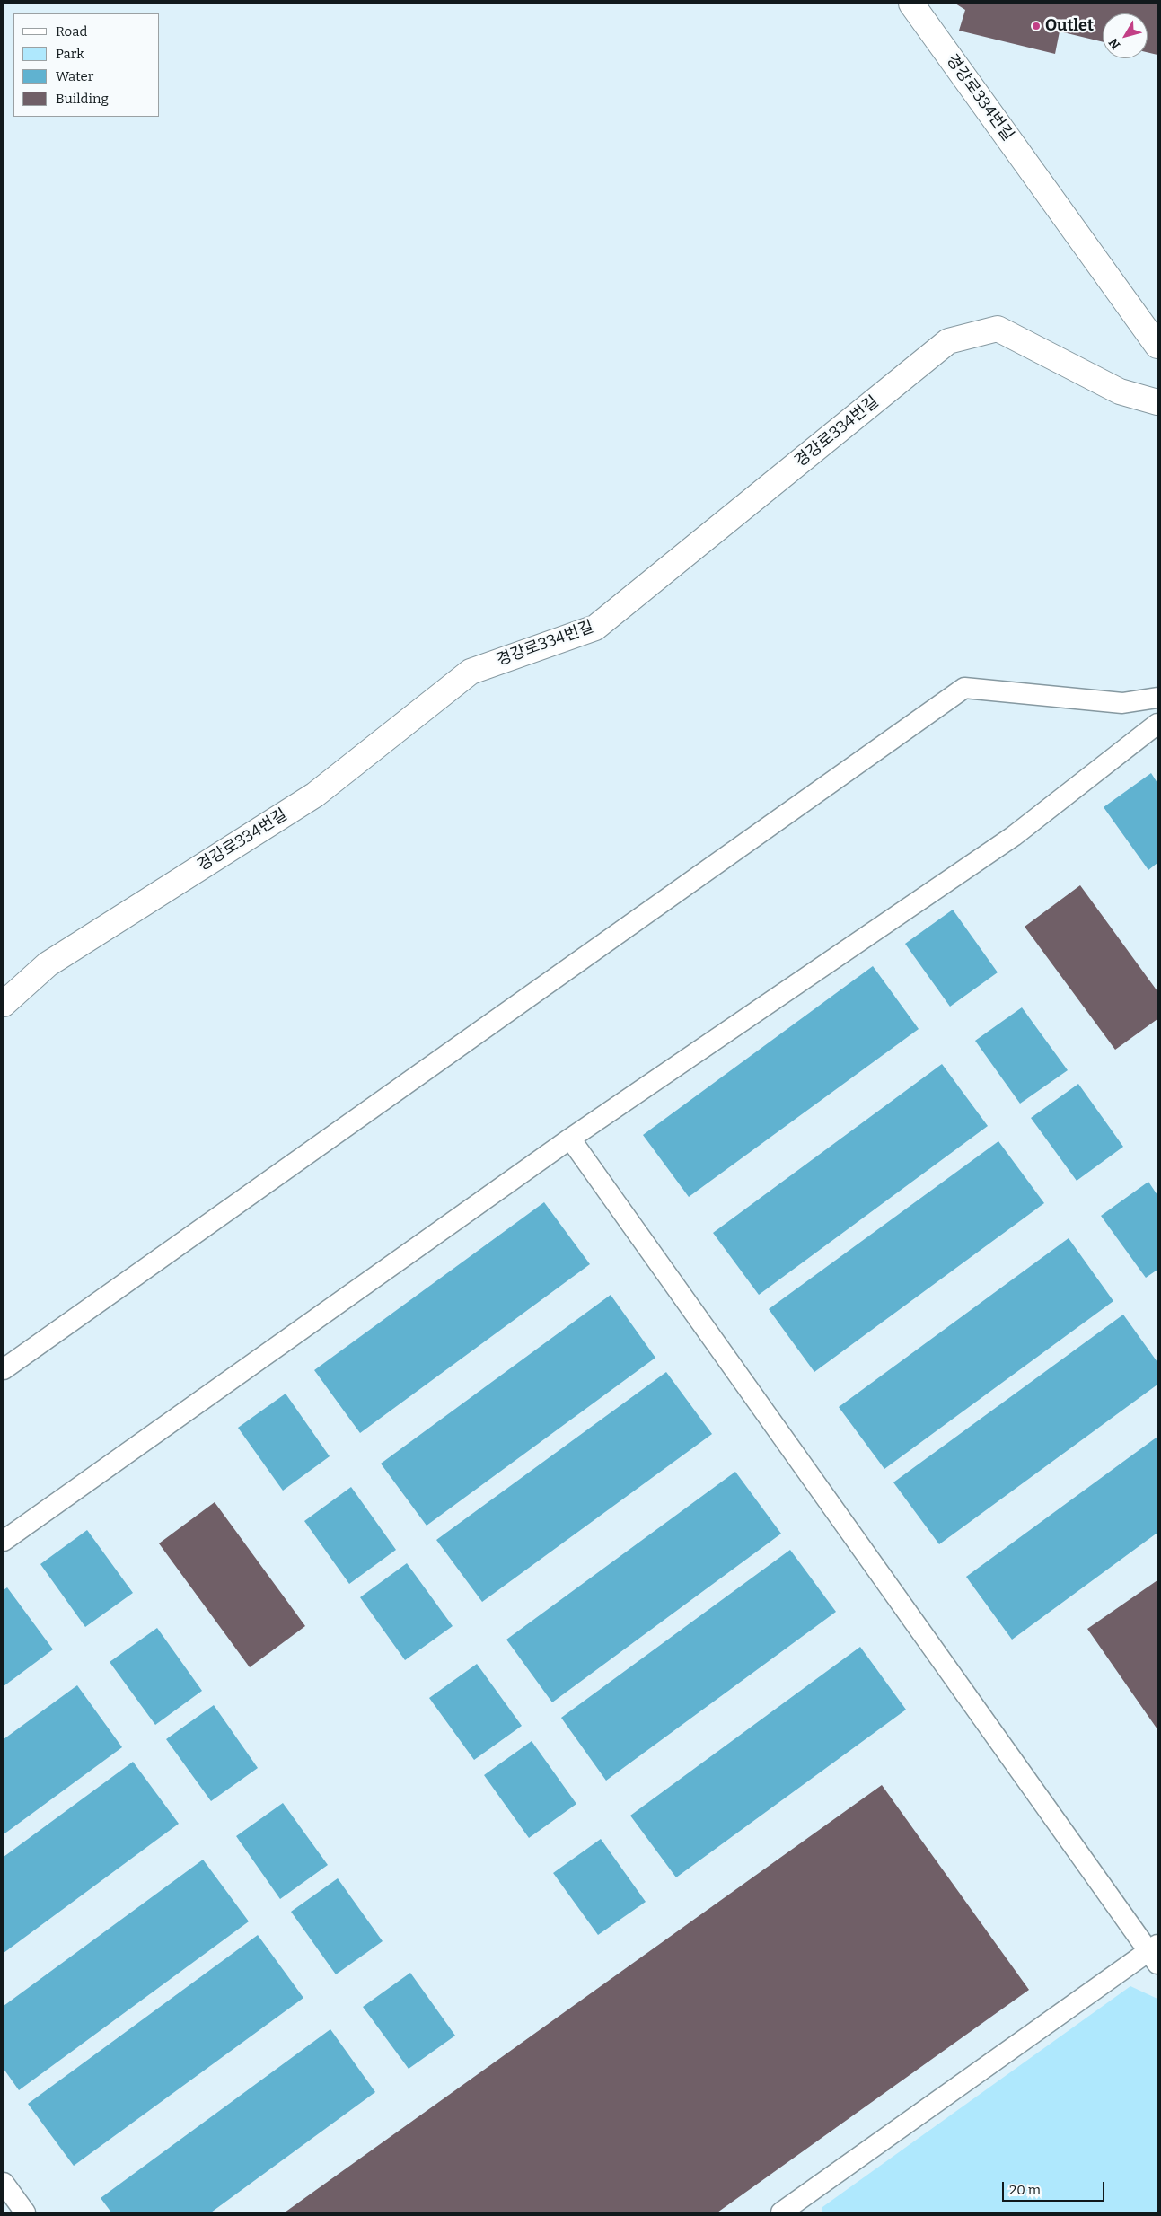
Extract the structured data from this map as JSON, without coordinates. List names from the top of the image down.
{
  "streets": {
    "street": ["경강로334번길"]
  },
  "places": ["Outlet"],
  "legend": [
    "Road",
    "Park",
    "Water",
    "Building"
  ],
  "scale_bar": "20 m",
  "north": "bottom left"
}
